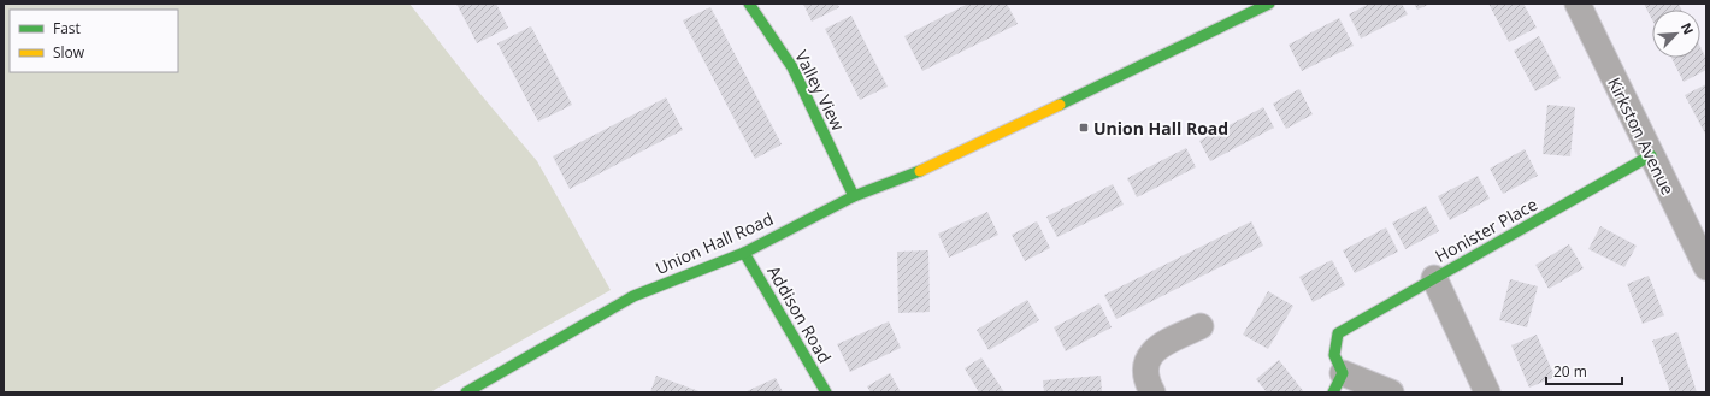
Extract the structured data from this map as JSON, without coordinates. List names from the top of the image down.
{
  "streets": {
    "street": [
      "Valley View",
      "Kirkston Avenue",
      "Honister Place",
      "Union Hall Road",
      "Addison Road"
    ]
  },
  "crossings": [
    ["Valley View", "Union Hall Road"],
    ["Kirkston Avenue", "Honister Place"],
    ["Union Hall Road", "Addison Road"]
  ],
  "places": {
    "transit": ["Union Hall Road"]
  },
  "legend": ["Fast", "Slow"],
  "scale_bar": "20 m",
  "north": "top right"
}
